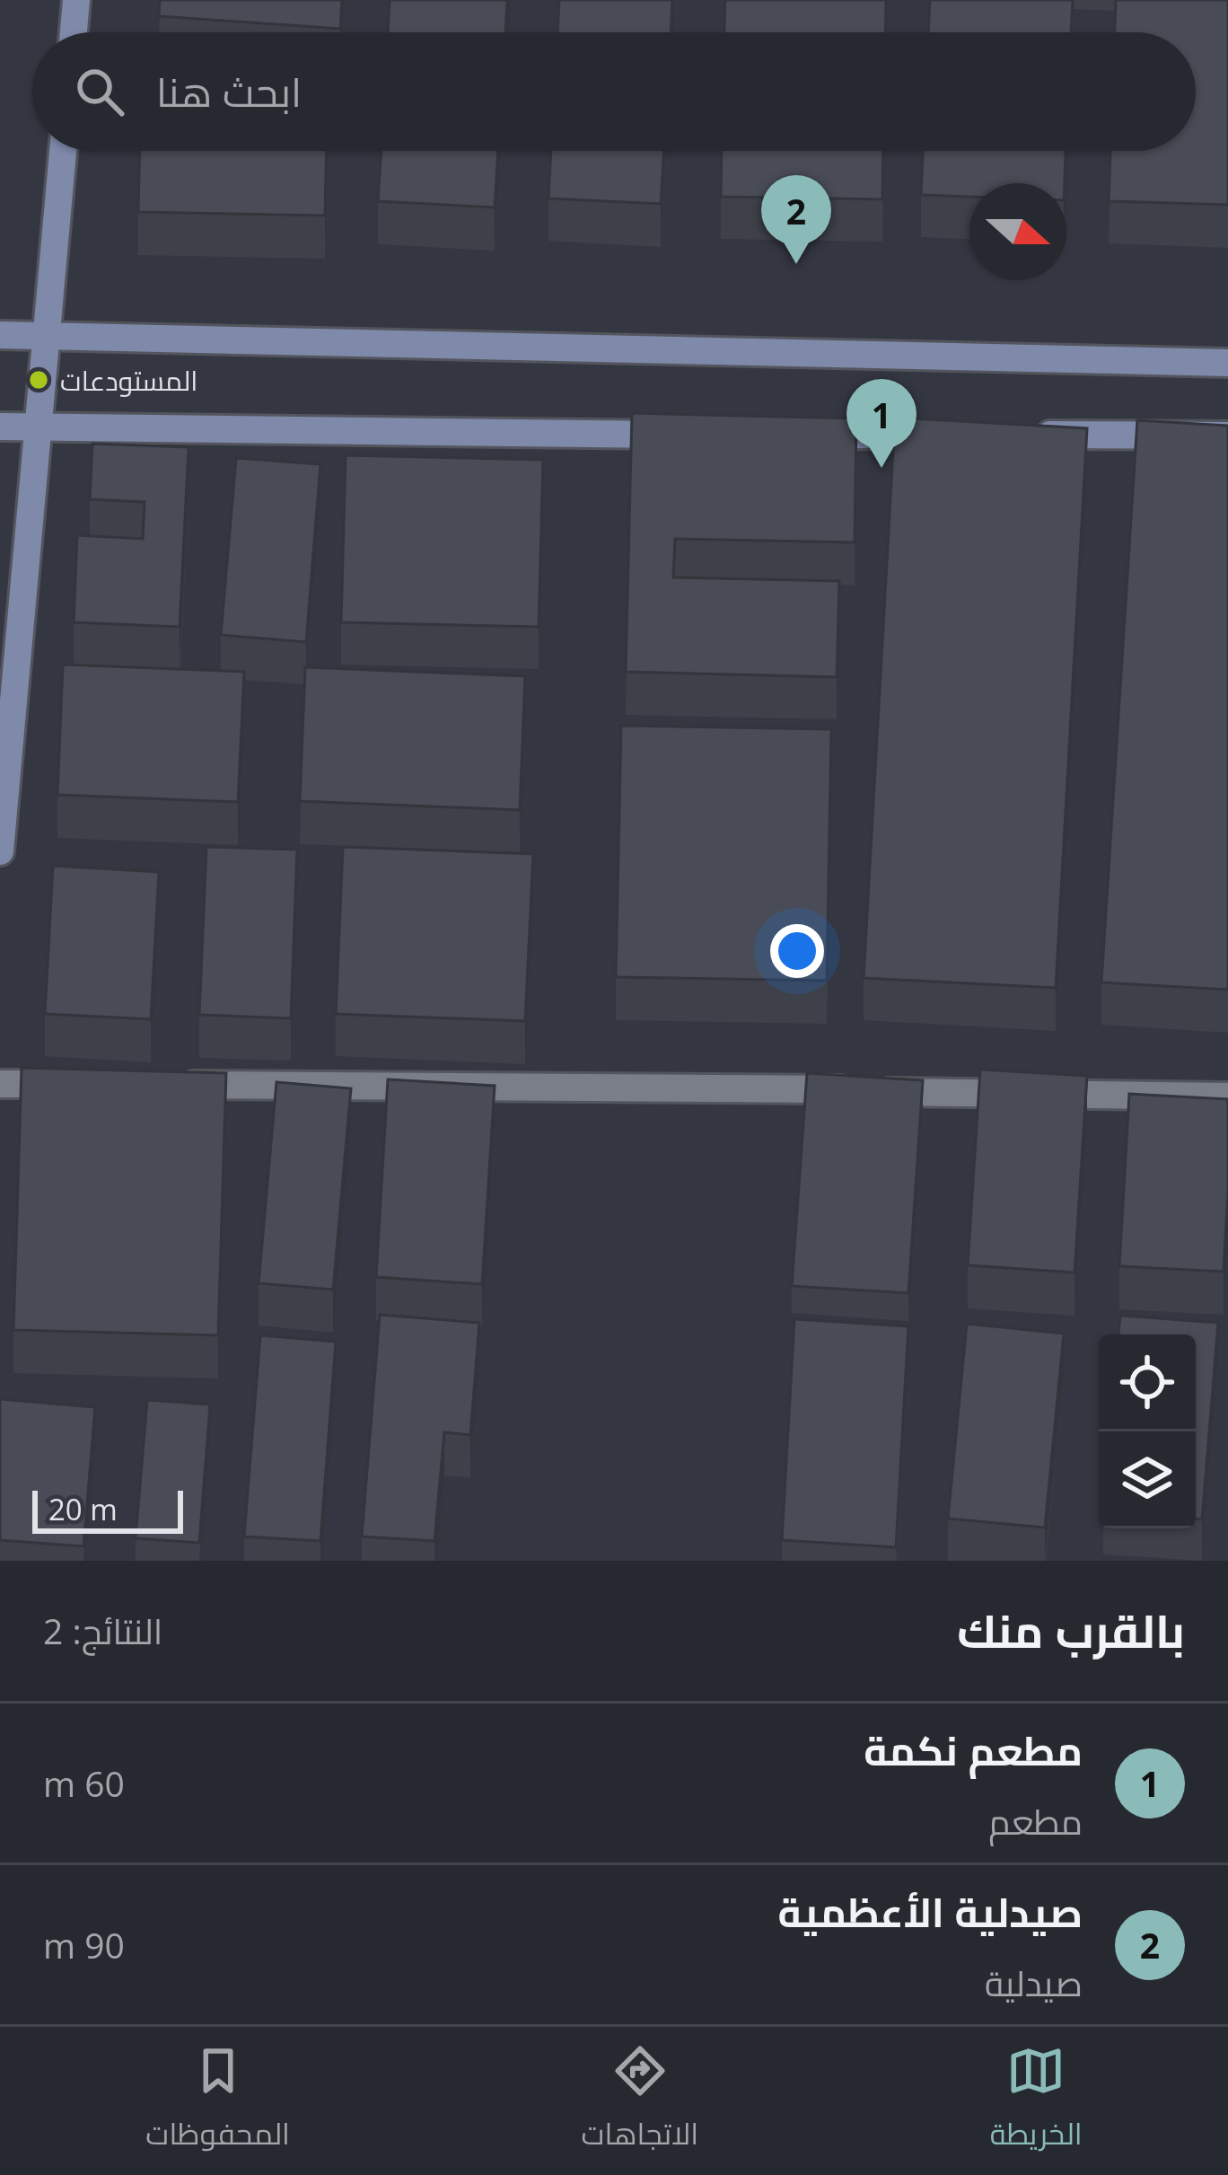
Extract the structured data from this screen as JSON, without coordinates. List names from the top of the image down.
{
  "places": ["المستودعات"],
  "scale_bar": "20 m",
  "north": "right",
  "page": {
    "search": "ابحث هنا",
    "pins": ["2", "1"],
    "scale": "20 m",
    "heading": ["بالقرب منك", "النتائج: 2"],
    "list": [
      {
        "mark": "1",
        "name": "مطعم نكمة",
        "note": "مطعم",
        "value": "60 m"
      },
      {
        "mark": "2",
        "name": "صيدلية الأعظمية",
        "note": "صيدلية",
        "value": "90 m"
      }
    ],
    "nav": ["الخريطة", "الاتجاهات", "المحفوظات"]
  }
}
